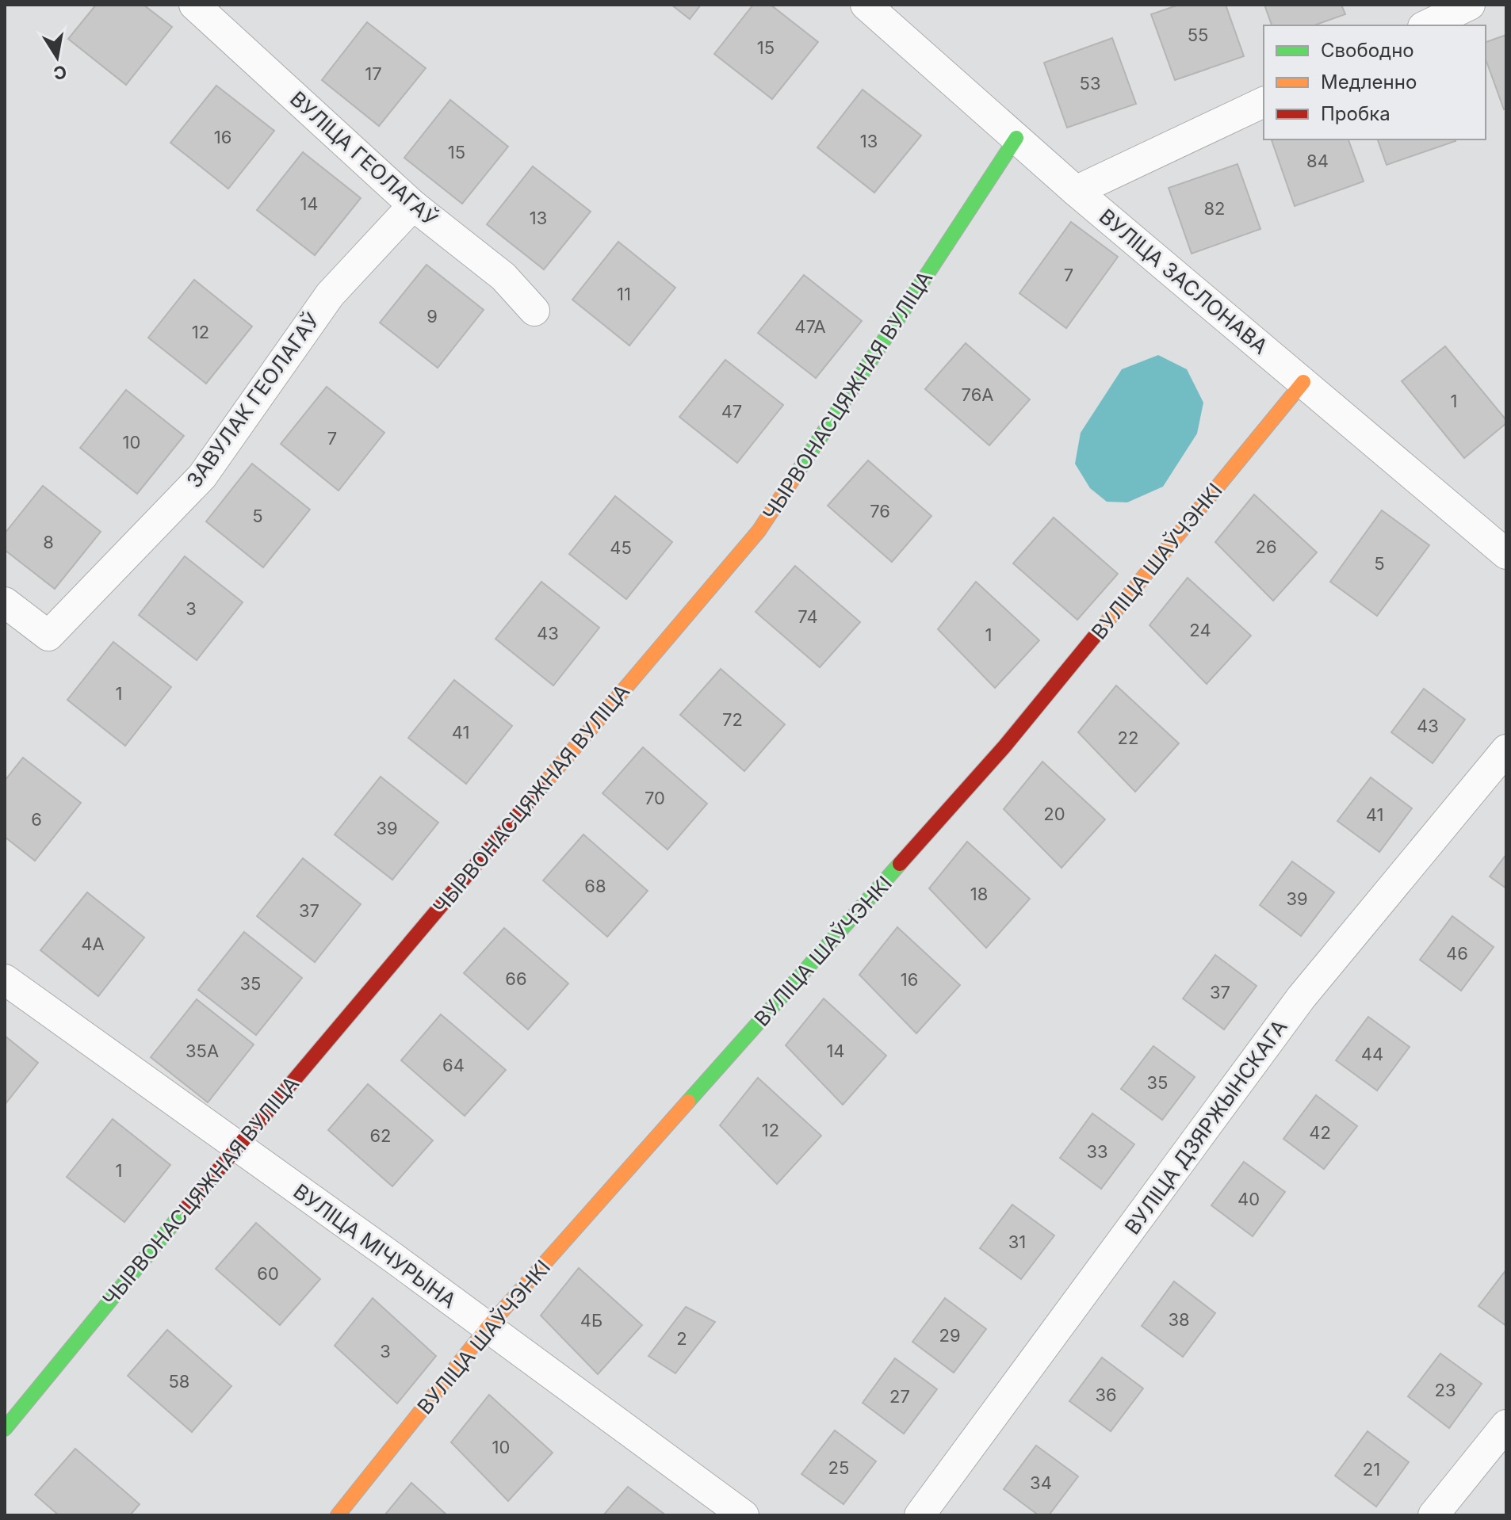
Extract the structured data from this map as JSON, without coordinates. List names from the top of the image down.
{
  "streets": {
    "street": [
      "ВУЛІЦА ГЕОЛАГАЎ",
      "ВУЛІЦА ЗАСЛОНАВА",
      "ЧЫРВОНАСЦЯЖНАЯ ВУЛІЦА",
      "ЗАВУЛАК ГЕОЛАГАЎ",
      "ВУЛІЦА ШАЎЧЭНКІ",
      "ВУЛІЦА ДЗЯРЖЫНСКАГА",
      "ВУЛІЦА МІЧУРЫНА"
    ]
  },
  "crossings": [
    ["ВУЛІЦА ГЕОЛАГАЎ", "ЗАВУЛАК ГЕОЛАГАЎ"],
    ["ВУЛІЦА ЗАСЛОНАВА", "ЧЫРВОНАСЦЯЖНАЯ ВУЛІЦА"],
    ["ВУЛІЦА ЗАСЛОНАВА", "ВУЛІЦА ШАЎЧЭНКІ"],
    ["ЧЫРВОНАСЦЯЖНАЯ ВУЛІЦА", "ВУЛІЦА МІЧУРЫНА"],
    ["ВУЛІЦА ШАЎЧЭНКІ", "ВУЛІЦА МІЧУРЫНА"]
  ],
  "house_numbers": [
    "55",
    "15",
    "17",
    "53",
    "16",
    "13",
    "15",
    "84",
    "14",
    "82",
    "13",
    "7",
    "11",
    "9",
    "47А",
    "12",
    "76А",
    "1",
    "47",
    "7",
    "10",
    "76",
    "5",
    "8",
    "26",
    "45",
    "5",
    "3",
    "74",
    "24",
    "43",
    "1",
    "1",
    "72",
    "43",
    "41",
    "22",
    "70",
    "20",
    "41",
    "6",
    "39",
    "68",
    "18",
    "39",
    "37",
    "4А",
    "46",
    "66",
    "16",
    "35",
    "37",
    "35А",
    "14",
    "44",
    "64",
    "35",
    "12",
    "42",
    "62",
    "33",
    "1",
    "40",
    "31",
    "60",
    "38",
    "4Б",
    "29",
    "2",
    "3",
    "58",
    "23",
    "36",
    "27",
    "10",
    "25",
    "21",
    "34"
  ],
  "legend": ["Свободно", "Медленно", "Пробка"],
  "north": "bottom"
}
